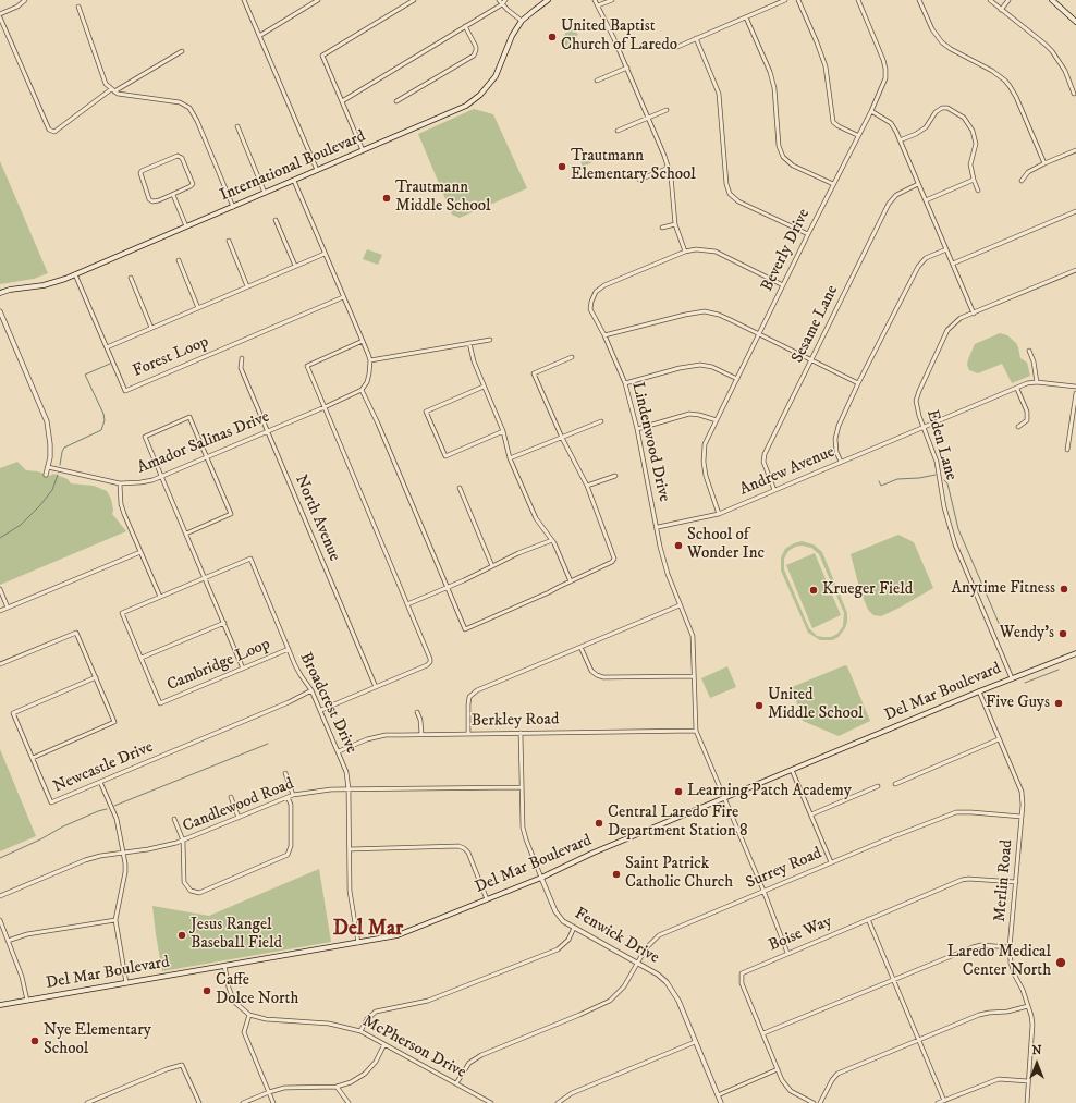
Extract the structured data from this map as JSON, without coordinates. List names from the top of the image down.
{
  "streets": {
    "main road": ["International Boulevard", "Del Mar Boulevard"],
    "street": [
      "Beverly Drive",
      "Sesame Lane",
      "Forest Loop",
      "Lindenwood Drive",
      "Amador Salinas Drive",
      "Eden Lane",
      "Andrew Avenue",
      "North Avenue",
      "Cambridge Loop",
      "Broadcrest Drive",
      "Berkley Road",
      "Newcastle Drive",
      "Candlewood Road",
      "Surrey Road",
      "Merlin Road",
      "Boise Way",
      "Fenwick Drive",
      "McPherson Drive"
    ]
  },
  "crossings": [
    ["International Boulevard", "Forest Loop"],
    ["Beverly Drive", "Lindenwood Drive"],
    ["Beverly Drive", "Andrew Avenue"],
    ["Sesame Lane", "Andrew Avenue"],
    ["Lindenwood Drive", "Andrew Avenue"],
    ["Lindenwood Drive", "Del Mar Boulevard"],
    ["Lindenwood Drive", "Berkley Road"],
    ["Lindenwood Drive", "Surrey Road"],
    ["Lindenwood Drive", "Boise Way"],
    ["Amador Salinas Drive", "North Avenue"],
    ["Eden Lane", "Andrew Avenue"],
    ["Eden Lane", "Del Mar Boulevard"],
    ["Cambridge Loop", "Broadcrest Drive"],
    ["Del Mar Boulevard", "Broadcrest Drive"],
    ["Del Mar Boulevard", "Merlin Road"],
    ["Del Mar Boulevard", "Fenwick Drive"],
    ["Broadcrest Drive", "Berkley Road"],
    ["Broadcrest Drive", "Newcastle Drive"],
    ["Broadcrest Drive", "Candlewood Road"],
    ["Berkley Road", "Fenwick Drive"],
    ["Candlewood Road", "Fenwick Drive"],
    ["Surrey Road", "Merlin Road"],
    ["Surrey Road", "Fenwick Drive"],
    ["Surrey Road", "McPherson Drive"],
    ["Merlin Road", "Boise Way"]
  ],
  "districts": ["Del Mar"],
  "places": [
    "United Baptist Church of Laredo",
    "Trautmann Elementary School",
    "Trautmann Middle School",
    "School of Wonder Inc",
    "Anytime Fitness",
    "Krueger Field",
    "Wendy's",
    "Five Guys",
    "United Middle School",
    "Learning Patch Academy",
    "Central Laredo Fire Department Station 8",
    "Saint Patrick Catholic Church",
    "Jesus Rangel Baseball Field",
    "Laredo Medical Center North",
    "Caffe Dolce North",
    "Nye Elementary School"
  ],
  "north": "top"
}
